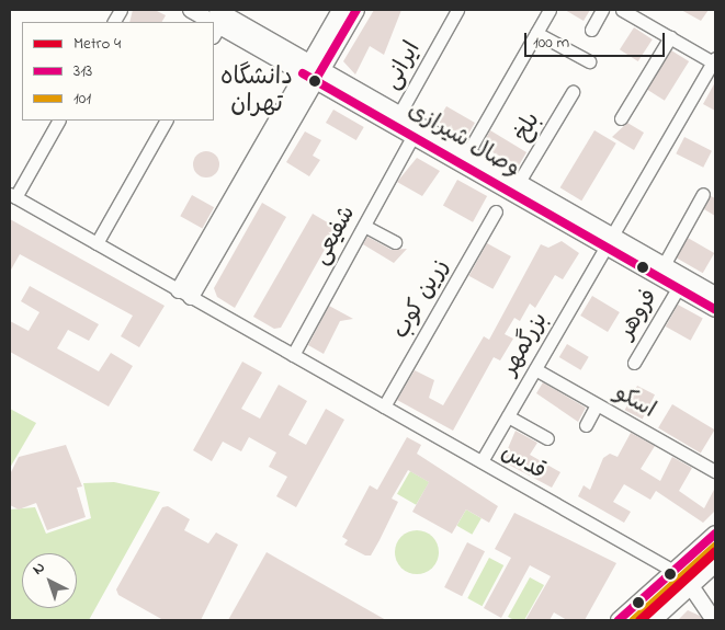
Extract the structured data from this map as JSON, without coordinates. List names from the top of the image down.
{
  "streets": {
    "main road": ["وصال شیرازی"],
    "street": [
      "ایرانی",
      "بلخ",
      "شفیعی",
      "زرین کوب",
      "فروهر",
      "بزرگمهر",
      "اسکو",
      "قدس"
    ]
  },
  "crossings": [
    ["ایرانی", "وصال شیرازی"],
    ["بلخ", "وصال شیرازی"],
    ["وصال شیرازی", "شفیعی"],
    ["وصال شیرازی", "فروهر"],
    ["وصال شیرازی", "بزرگمهر"],
    ["شفیعی", "قدس"],
    ["زرین کوب", "قدس"],
    ["بزرگمهر", "اسکو"],
    ["بزرگمهر", "قدس"]
  ],
  "districts": ["دانشگاه تهران"],
  "lines": ["transit line 313", "transit line 101", "metro line 4"],
  "legend": ["Metro 4", "313", "101"],
  "scale_bar": "100 m",
  "north": "top left"
}
